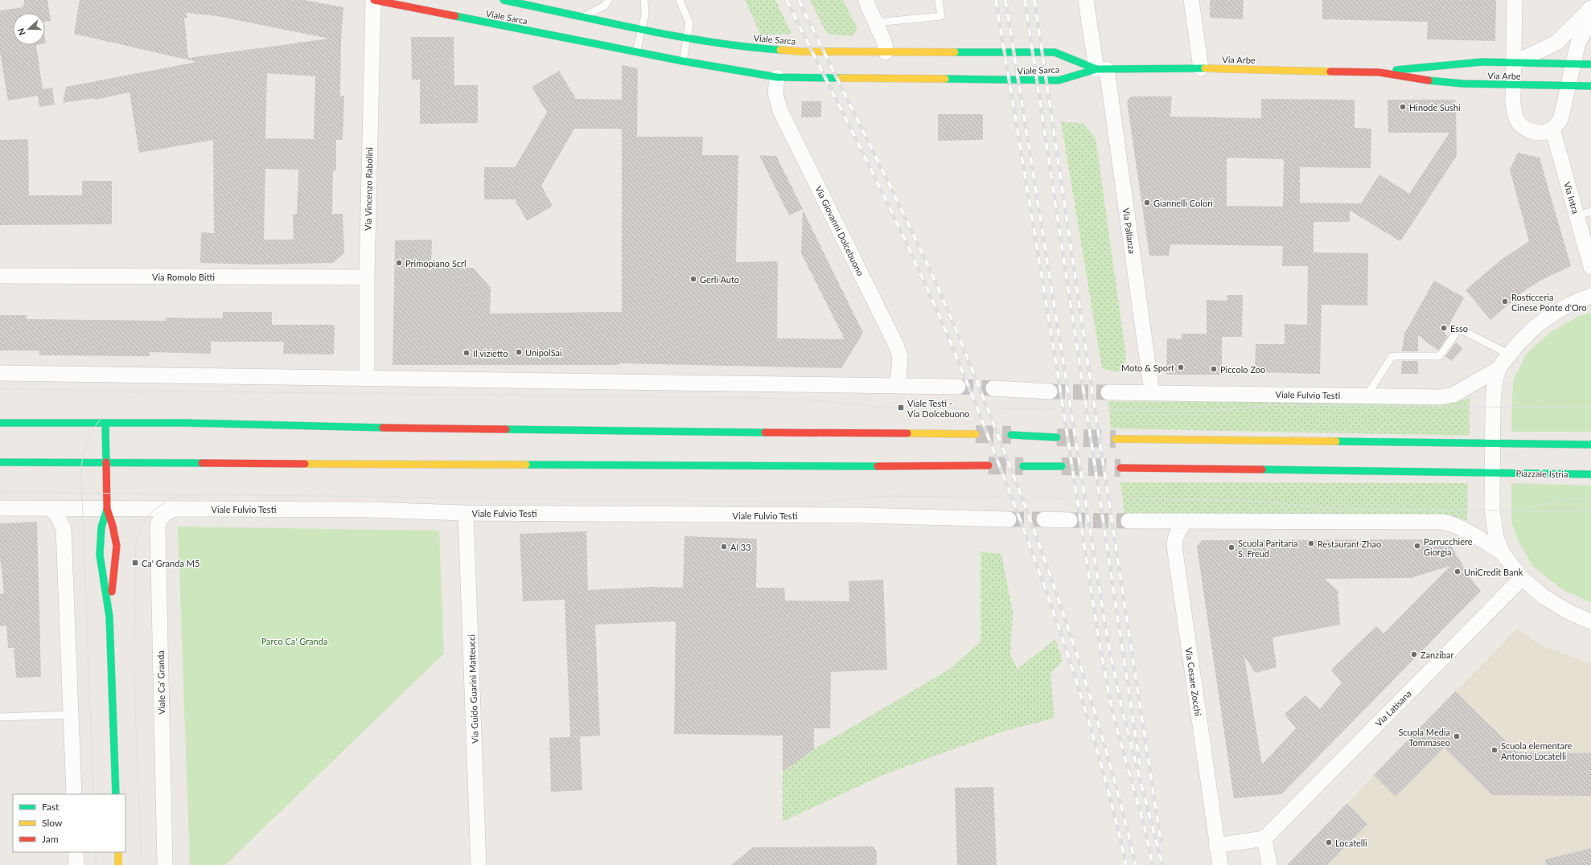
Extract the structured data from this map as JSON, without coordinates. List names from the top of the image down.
{
  "streets": {
    "main road": ["Viale Sarca", "Via Arbe", "Piazzale Istria"],
    "street": [
      "Via Vincenzo Rabolini",
      "Via Intra",
      "Via Giovanni Dolcebuono",
      "Via Pallanza",
      "Via Romolo Bitti",
      "Viale Fulvio Testi",
      "Via Cesare Zocchi",
      "Viale Ca' Granda",
      "Via Guido Guarini Matteucci",
      "Via Latisana"
    ]
  },
  "crossings": [
    ["Viale Sarca", "Via Arbe"],
    ["Viale Sarca", "Via Vincenzo Rabolini"],
    ["Viale Sarca", "Via Giovanni Dolcebuono"],
    ["Viale Sarca", "Via Pallanza"],
    ["Via Arbe", "Via Pallanza"],
    ["Via Vincenzo Rabolini", "Via Romolo Bitti"],
    ["Via Pallanza", "Viale Fulvio Testi"],
    ["Viale Fulvio Testi", "Viale Ca' Granda"],
    ["Viale Fulvio Testi", "Via Guido Guarini Matteucci"]
  ],
  "parks": ["Parco Ca' Granda"],
  "places": {
    "other": [
      "Hinode Sushi",
      "Giannelli Colori",
      "Primopiano Scrl",
      "Gerli Auto",
      "Rosticceria Cinese Ponte d'Oro",
      "Esso",
      "UnipolSai",
      "Il vizietto",
      "Moto & Sport",
      "Piccolo Zoo",
      "Restaurant Zhao",
      "Parrucchiere Giorgia",
      "Al 33",
      "Scuola Paritaria S. Freud",
      "UniCredit Bank",
      "Zanzibar",
      "Scuola Media Tommaseo",
      "Scuola elementare Antonio Locatelli",
      "Locatelli"
    ],
    "transit": ["Viale Testi - Via Dolcebuono", "Ca' Granda M5"]
  },
  "legend": ["Fast", "Slow", "Jam"],
  "north": "left"
}
